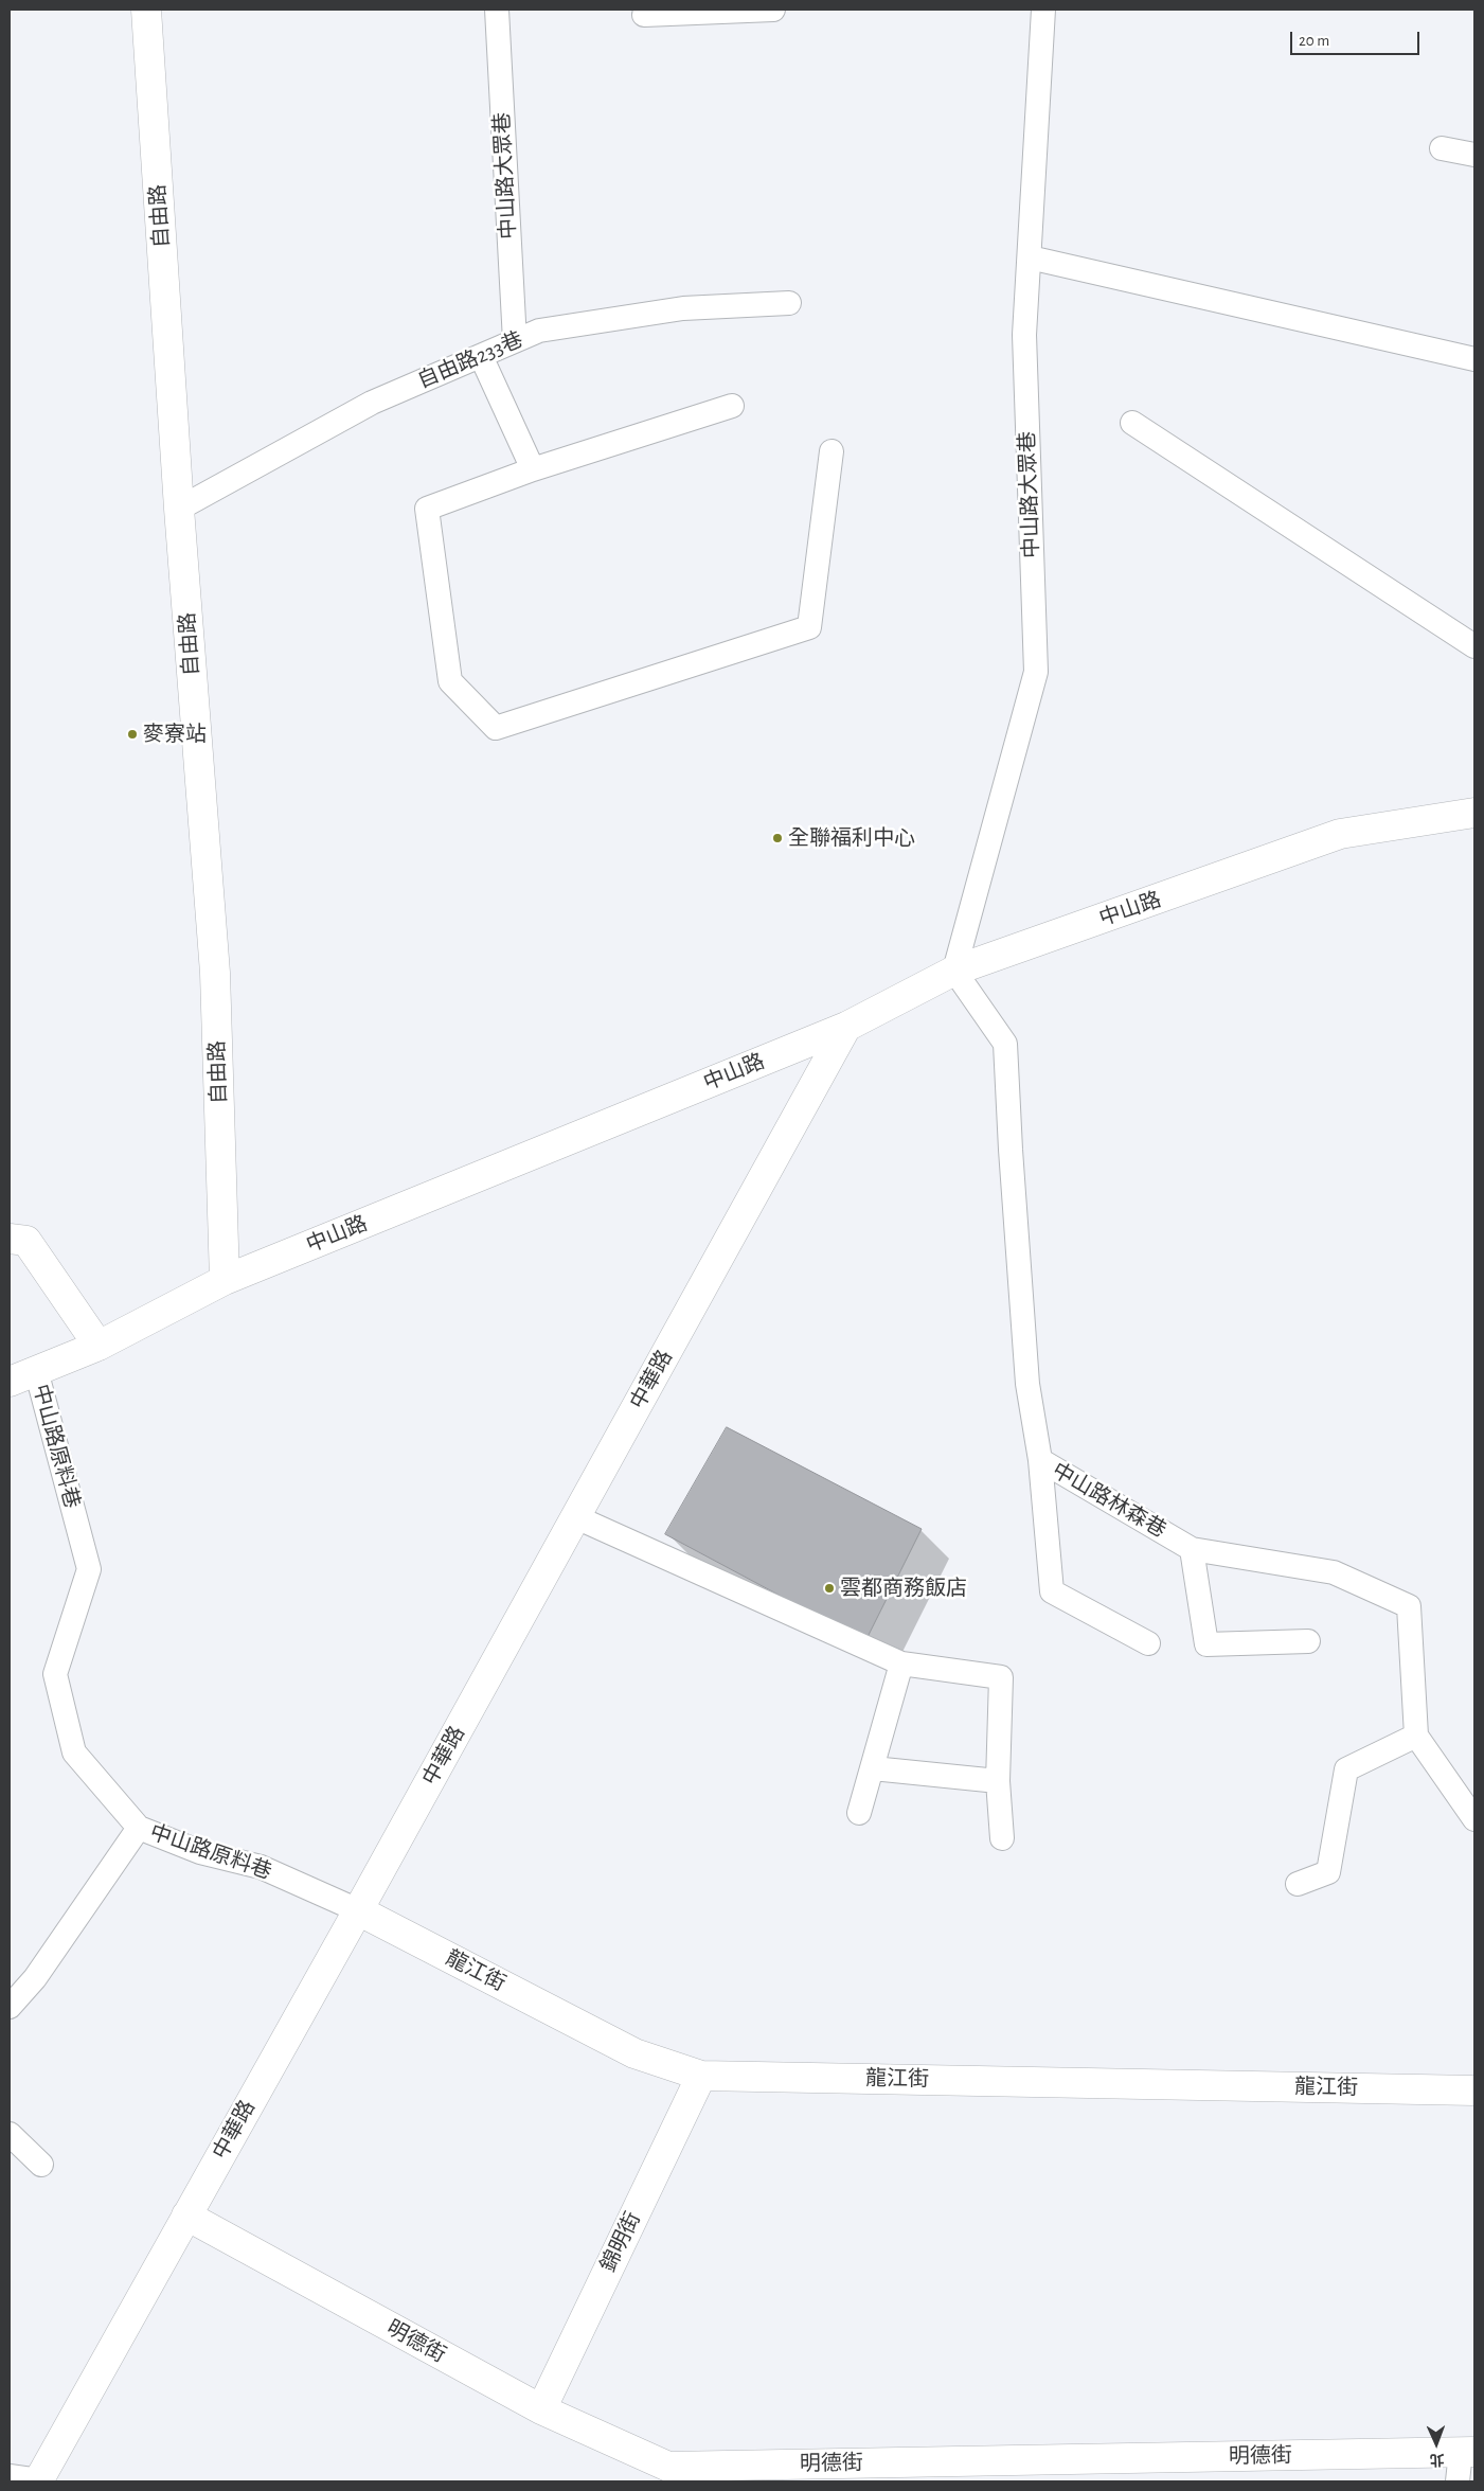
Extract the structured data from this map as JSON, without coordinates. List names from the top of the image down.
{
  "streets": {
    "street": [
      "自由路",
      "中山路",
      "中華路",
      "龍江街",
      "錦明街",
      "明德街"
    ],
    "lane": [
      "中山路大眾巷",
      "自由路233巷",
      "中山路原料巷",
      "中山路林森巷"
    ]
  },
  "crossings": [
    ["中山路大眾巷", "自由路233巷"],
    ["中山路大眾巷", "中山路"],
    ["中山路大眾巷", "中山路林森巷"],
    ["自由路", "自由路233巷"],
    ["自由路", "中山路"],
    ["中山路", "中華路"],
    ["中山路", "中山路原料巷"],
    ["中山路", "中山路林森巷"],
    ["中華路", "中山路原料巷"],
    ["中華路", "龍江街"],
    ["中華路", "明德街"],
    ["中山路原料巷", "龍江街"],
    ["龍江街", "錦明街"],
    ["錦明街", "明德街"]
  ],
  "places": ["麥寮站", "全聯福利中心", "雲都商務飯店"],
  "scale_bar": "20 m",
  "north": "bottom"
}
